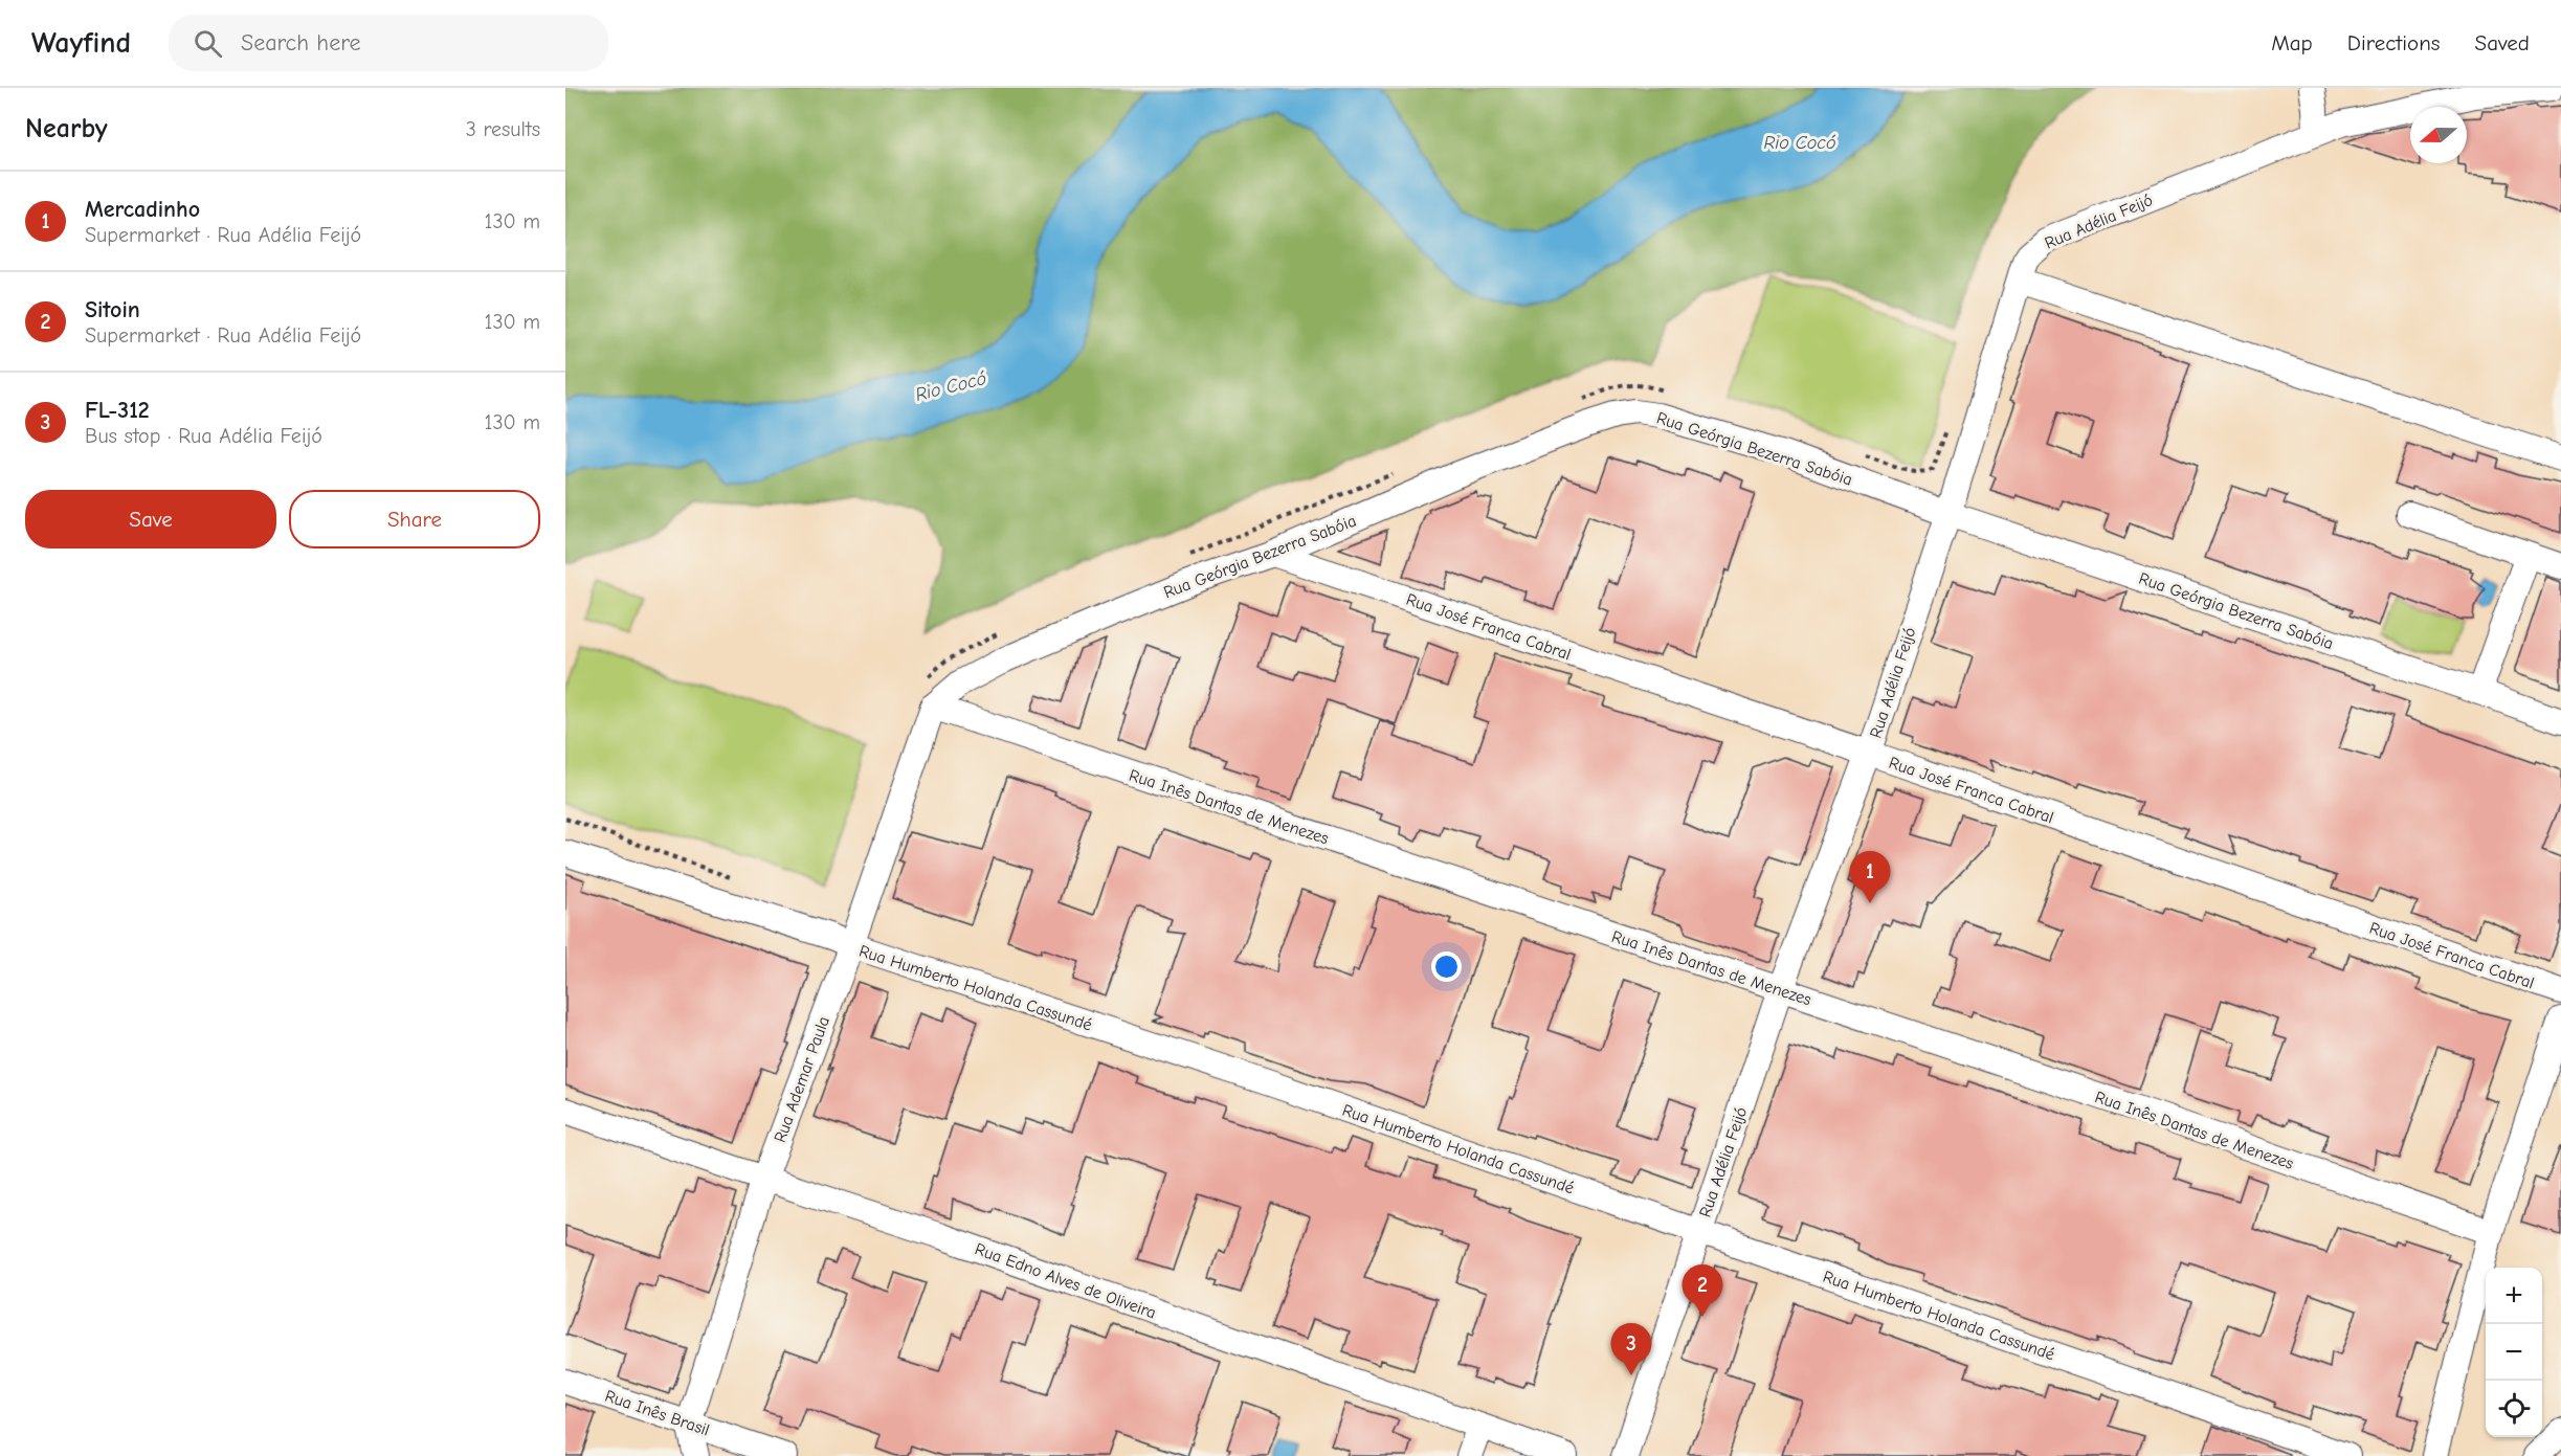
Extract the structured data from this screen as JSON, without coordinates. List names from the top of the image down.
{
  "streets": {
    "street": [
      "Rua Adélia Feijó",
      "Rua Geórgia Bezerra Sabóia",
      "Rua José Franca Cabral",
      "Rua Inês Dantas de Menezes",
      "Rua Humberto Holanda Cassundé",
      "Rua Ademar Paula",
      "Rua Edno Alves de Oliveira",
      "Rua Inês Brasil"
    ]
  },
  "crossings": [
    ["Rua Adélia Feijó", "Rua Geórgia Bezerra Sabóia"],
    ["Rua Adélia Feijó", "Rua José Franca Cabral"],
    ["Rua Adélia Feijó", "Rua Inês Dantas de Menezes"],
    ["Rua Adélia Feijó", "Rua Humberto Holanda Cassundé"],
    ["Rua Geórgia Bezerra Sabóia", "Rua José Franca Cabral"],
    ["Rua Geórgia Bezerra Sabóia", "Rua Inês Dantas de Menezes"],
    ["Rua Geórgia Bezerra Sabóia", "Rua Ademar Paula"],
    ["Rua Inês Dantas de Menezes", "Rua Ademar Paula"],
    ["Rua Humberto Holanda Cassundé", "Rua Ademar Paula"],
    ["Rua Ademar Paula", "Rua Edno Alves de Oliveira"],
    ["Rua Ademar Paula", "Rua Inês Brasil"]
  ],
  "water": ["Rio Cocó"],
  "north": "left",
  "page": {
    "header": "Wayfind",
    "search": "Search here",
    "nav": ["Map", "Directions", "Saved"],
    "heading": ["Nearby", "3 results"],
    "list": [
      {
        "mark": "1",
        "name": "Mercadinho",
        "note": "Supermarket · Rua Adélia Feijó",
        "value": "130 m"
      },
      {
        "mark": "2",
        "name": "Sitoin",
        "note": "Supermarket · Rua Adélia Feijó",
        "value": "130 m"
      },
      {
        "mark": "3",
        "name": "FL-312",
        "note": "Bus stop · Rua Adélia Feijó",
        "value": "130 m"
      }
    ],
    "buttons": ["Save", "Share"],
    "pins": ["1", "2", "3"],
    "map_buttons": ["+", "−"]
  }
}
